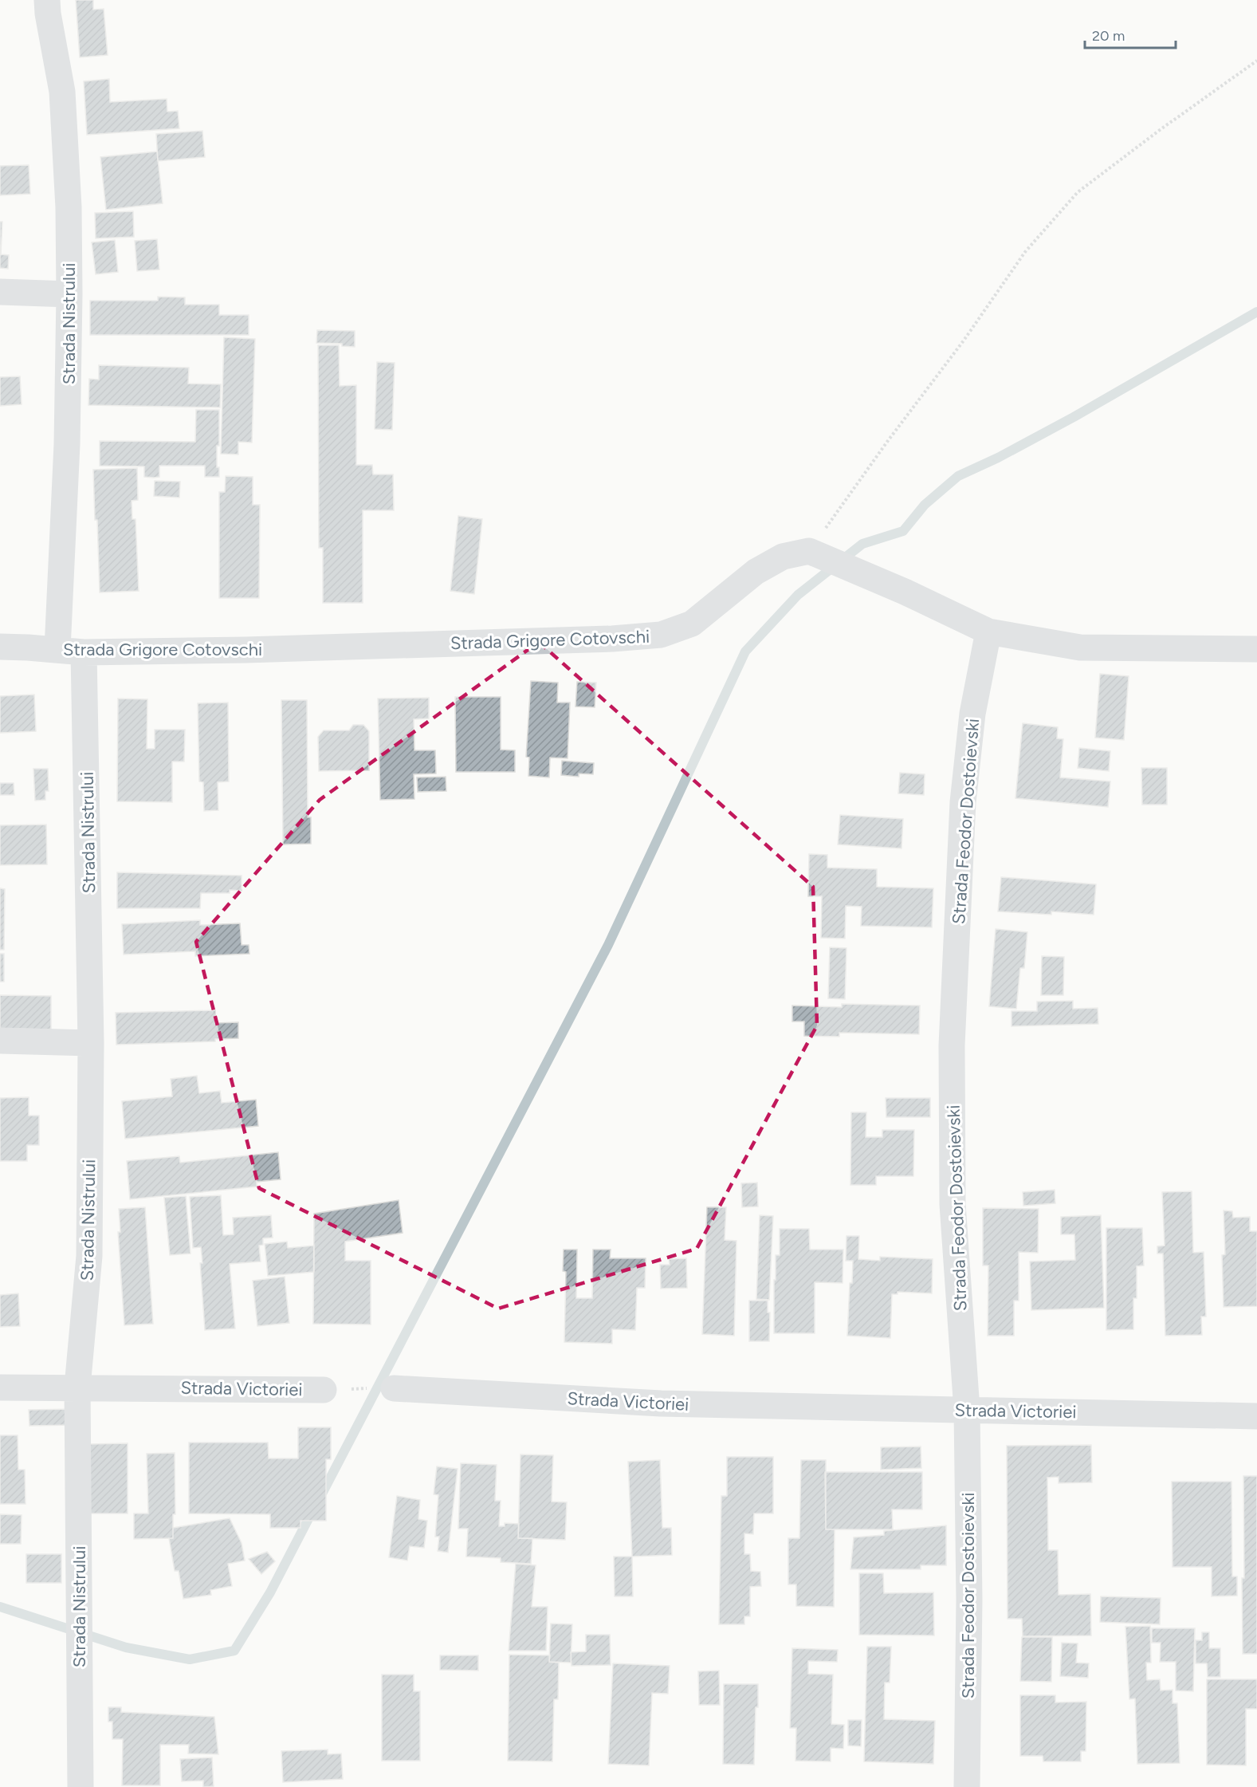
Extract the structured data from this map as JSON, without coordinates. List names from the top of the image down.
{
  "streets": {
    "street": [
      "Strada Nistrului",
      "Strada Grigore Cotovschi",
      "Strada Feodor Dostoievski",
      "Strada Victoriei"
    ]
  },
  "crossings": [
    ["Strada Nistrului", "Strada Grigore Cotovschi"],
    ["Strada Nistrului", "Strada Victoriei"],
    ["Strada Feodor Dostoievski", "Strada Victoriei"]
  ],
  "scale_bar": "20 m"
}
